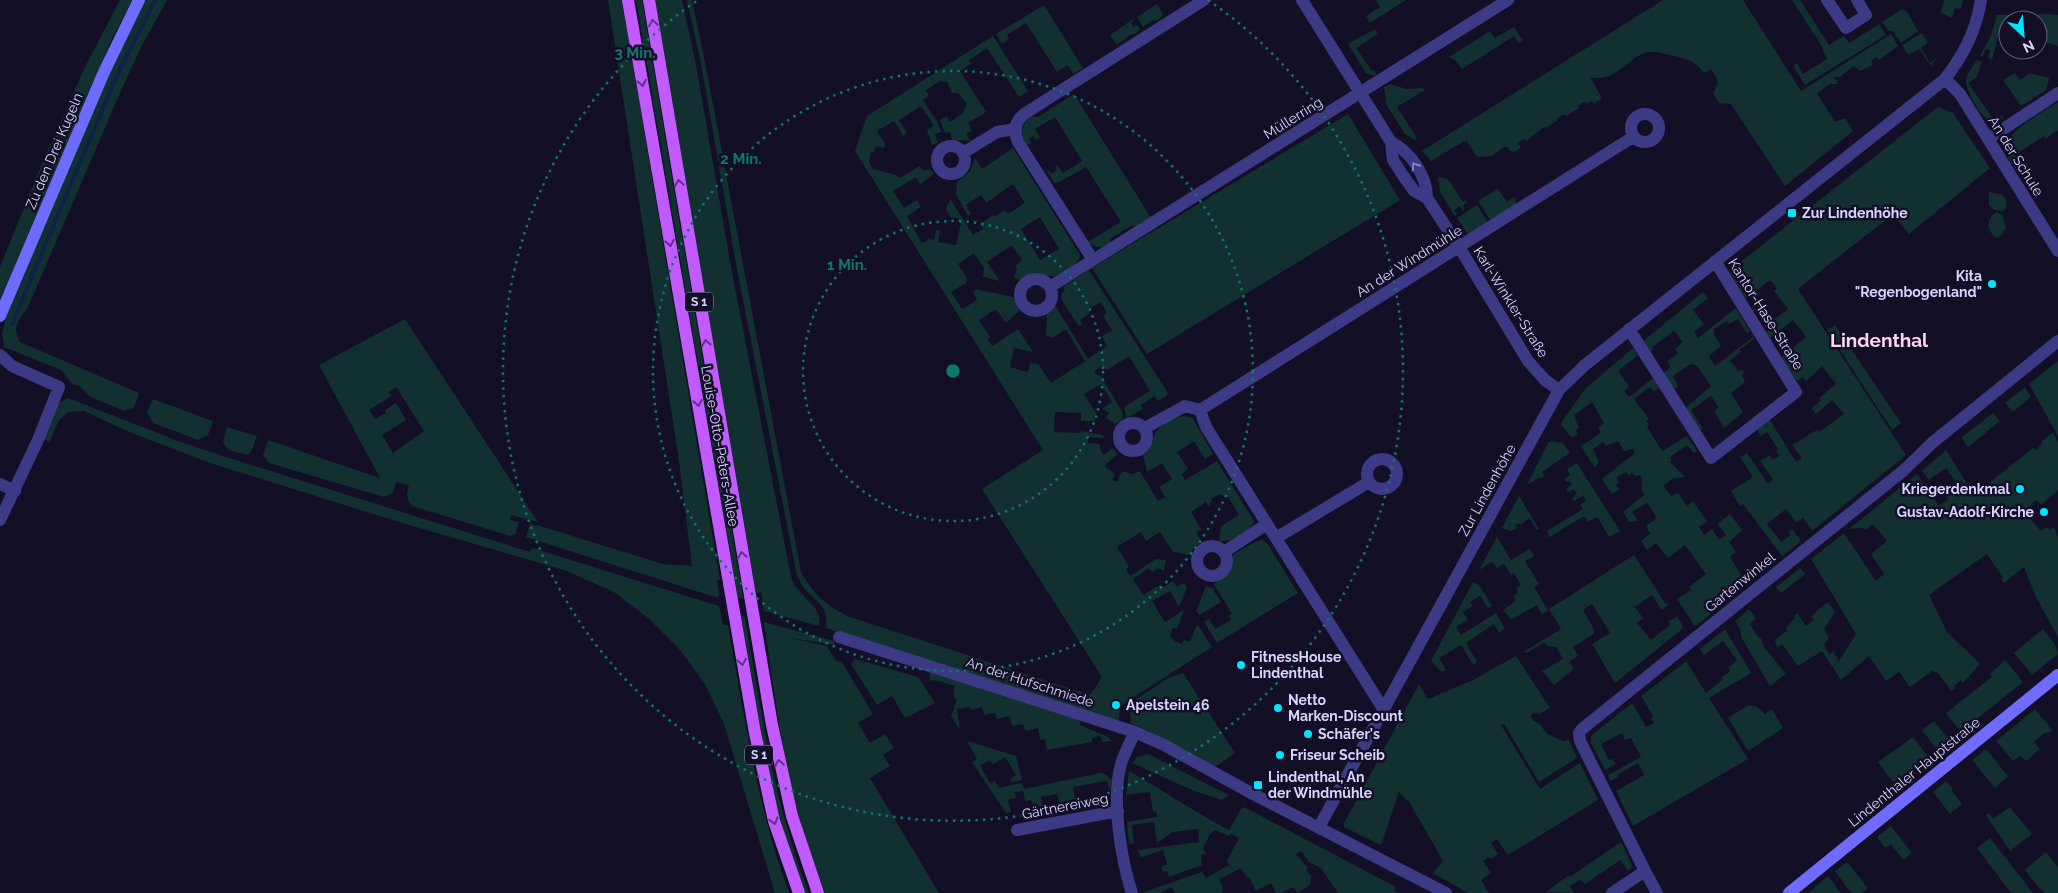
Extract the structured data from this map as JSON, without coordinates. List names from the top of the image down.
{
  "streets": {
    "main road": ["S 1", "Louise-Otto-Peters-Allee"],
    "street": [
      "Müllerring",
      "Zu den Drei Kugeln",
      "An der Schule",
      "An der Windmühle",
      "Karl-Winkler-Straße",
      "Kantor-Hase-Straße",
      "Zur Lindenhöhe",
      "Gartenwinkel",
      "An der Hufschmiede",
      "Lindenthaler Hauptstraße",
      "Gärtnereiweg"
    ]
  },
  "crossings": [
    ["Müllerring", "Karl-Winkler-Straße"],
    ["An der Schule", "Zur Lindenhöhe"],
    ["An der Windmühle", "Karl-Winkler-Straße"],
    ["Karl-Winkler-Straße", "Zur Lindenhöhe"],
    ["Kantor-Hase-Straße", "Zur Lindenhöhe"],
    ["Zur Lindenhöhe", "An der Hufschmiede"]
  ],
  "districts": ["Lindenthal"],
  "places": {
    "transit": ["Zur Lindenhöhe", "Lindenthal, An der Windmühle"],
    "other": [
      "Kita \"Regenbogenland\"",
      "Kriegerdenkmal",
      "Gustav-Adolf-Kirche",
      "FitnessHouse Lindenthal",
      "Apelstein 46",
      "Netto Marken-Discount",
      "Schäfer's",
      "Friseur Scheib"
    ]
  },
  "north": "bottom right",
  "rings": ["3 Min.", "2 Min.", "1 Min."]
}
